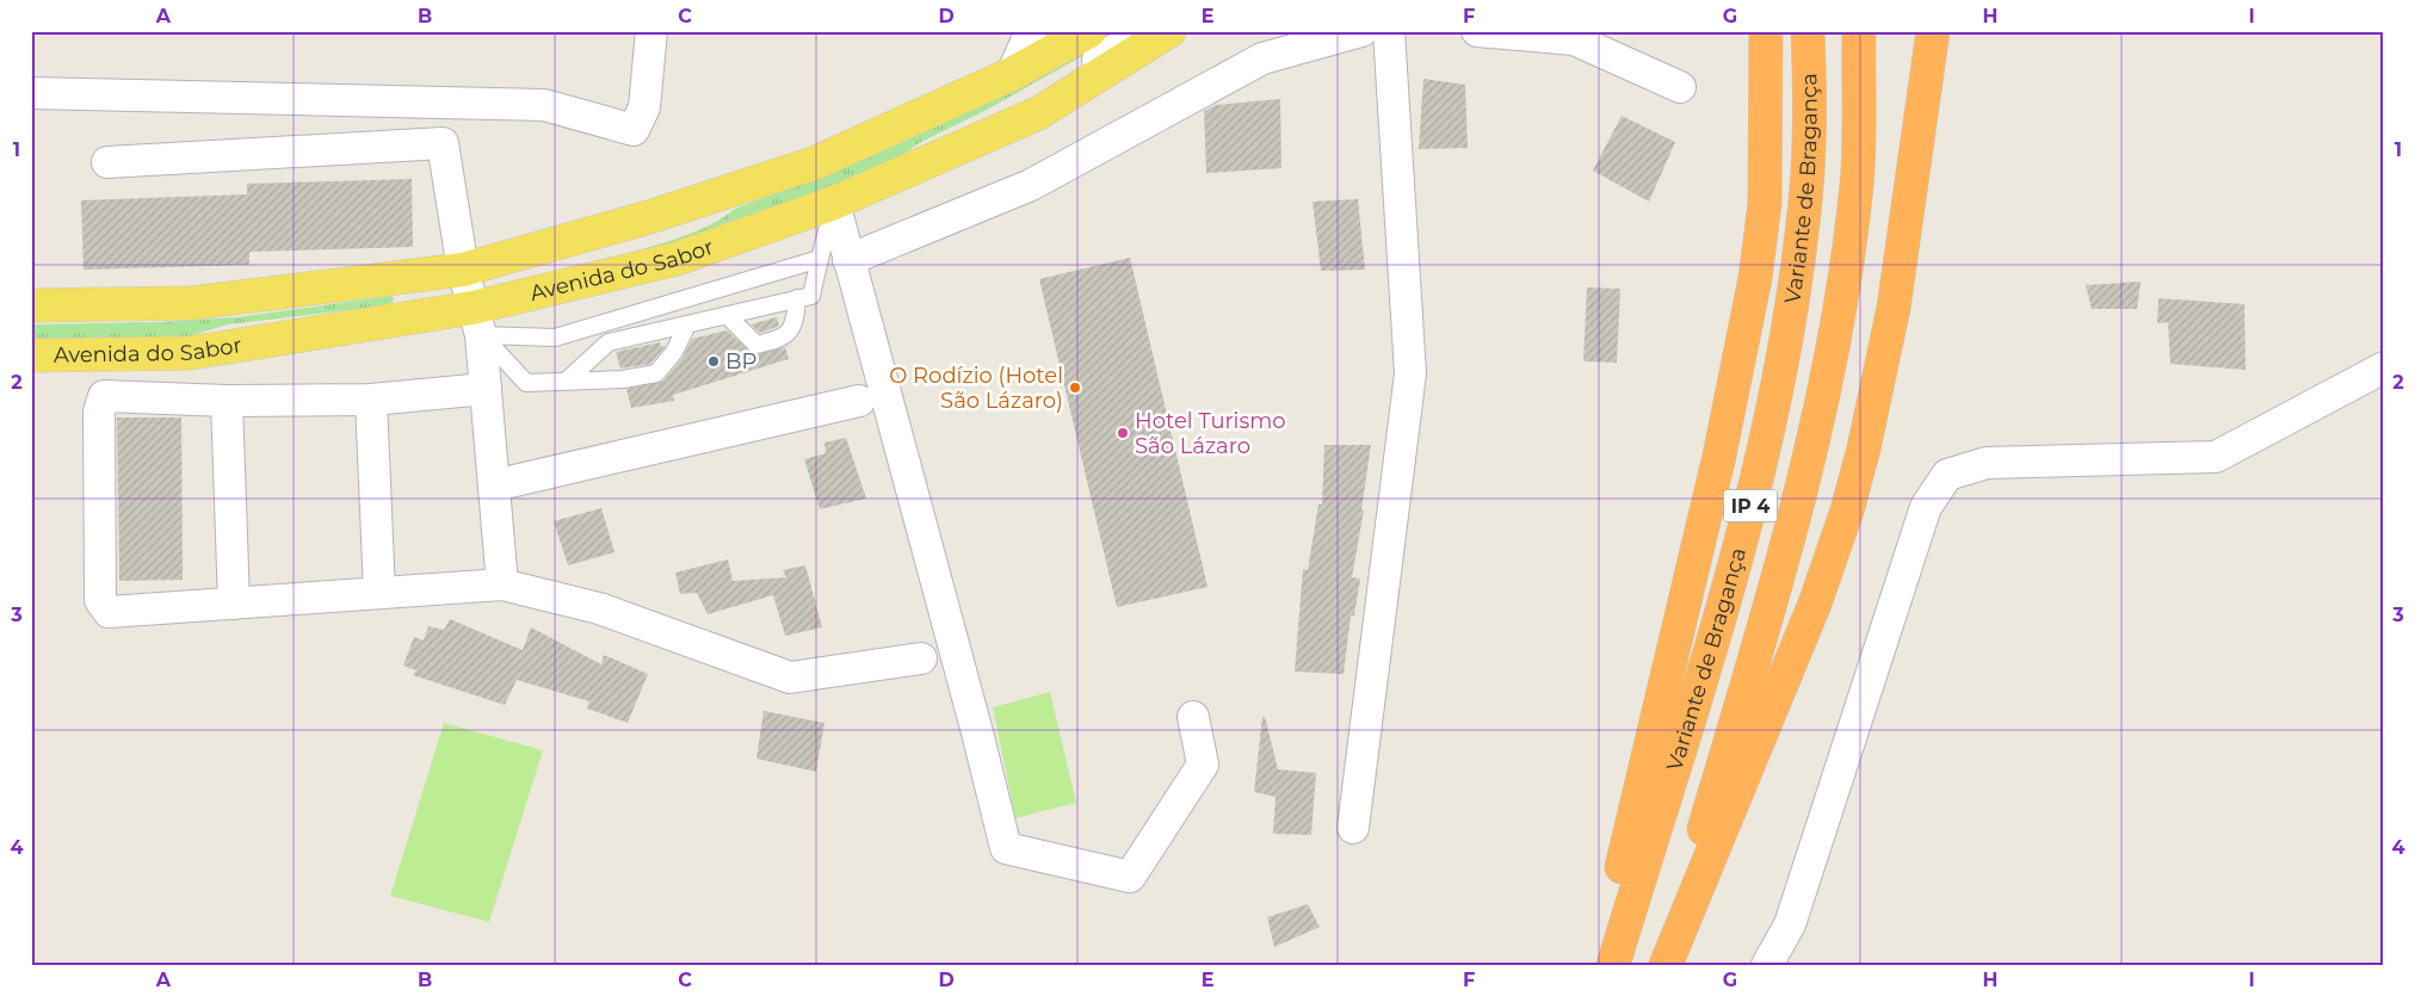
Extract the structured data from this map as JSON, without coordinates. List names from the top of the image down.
{
  "streets": {
    "highway": ["Variante de Bragança", "IP 4"],
    "main road": ["Avenida do Sabor"]
  },
  "places": ["BP", "O Rodízio (Hotel São Lázaro)", "Hotel Turismo São Lázaro"],
  "grid": {
    "columns": [
      "A",
      "B",
      "C",
      "D",
      "E",
      "F",
      "G",
      "H",
      "I"
    ],
    "rows": [
      "1",
      "2",
      "3",
      "4"
    ]
  }
}
